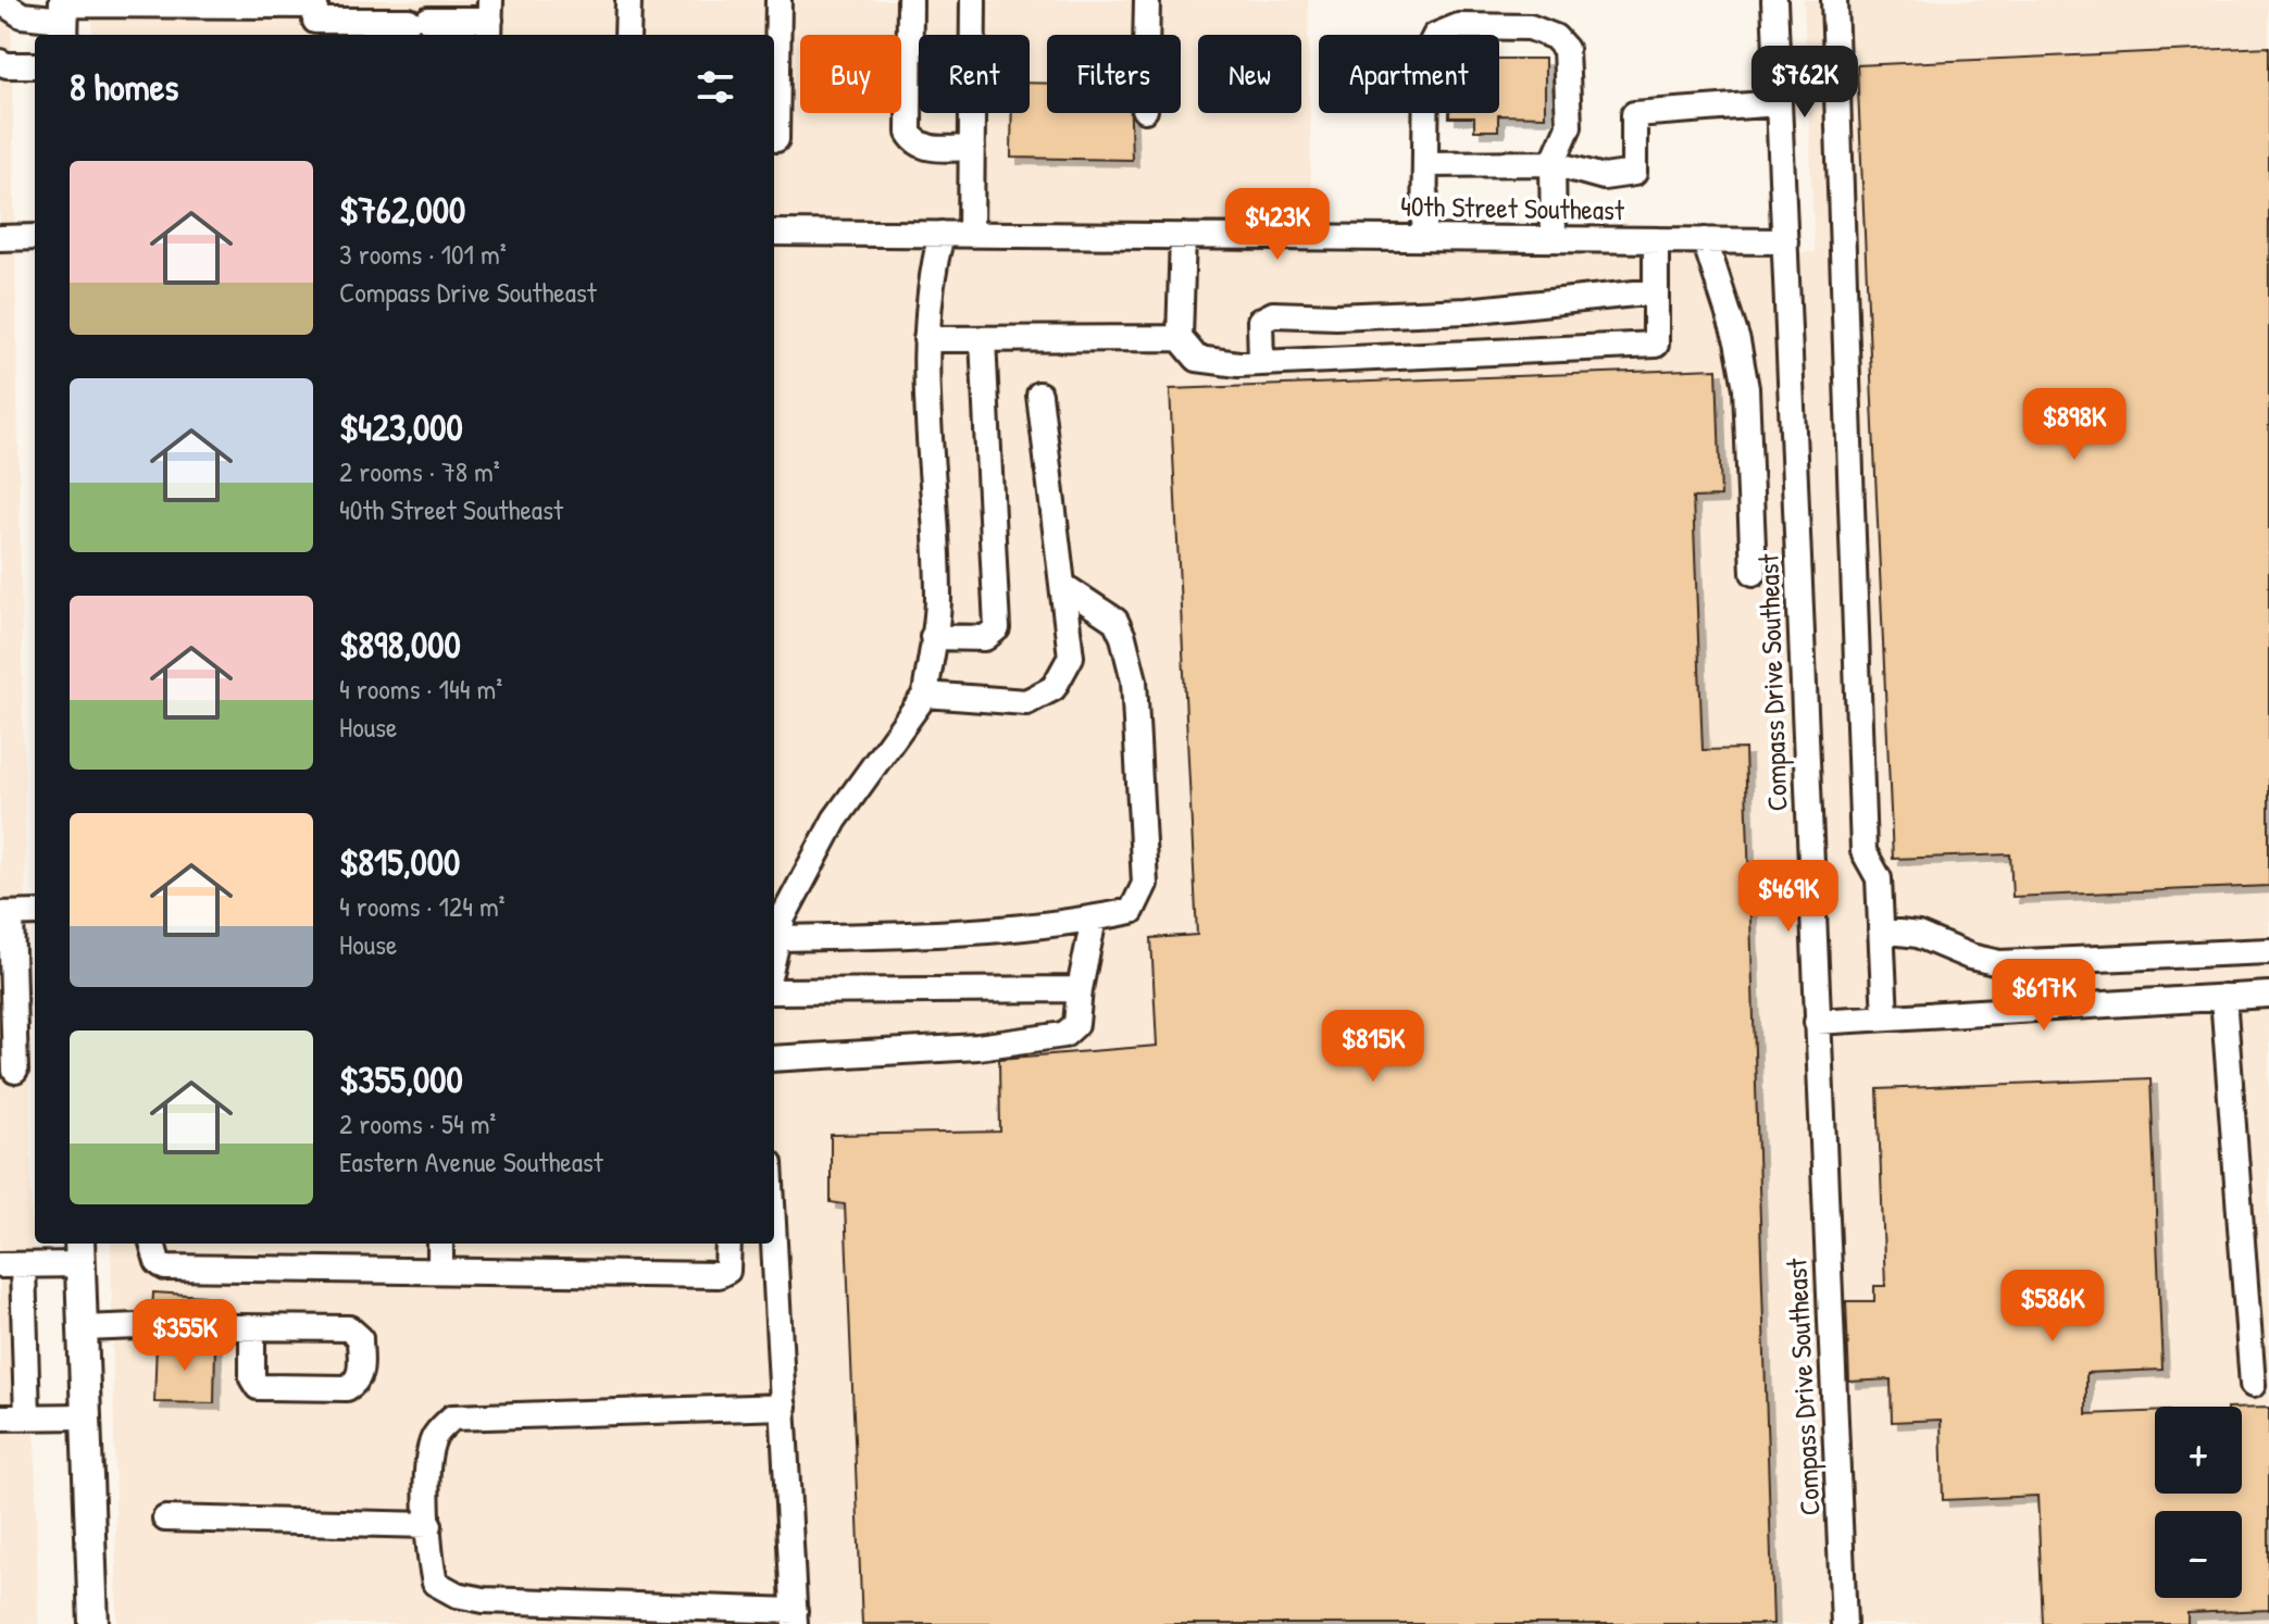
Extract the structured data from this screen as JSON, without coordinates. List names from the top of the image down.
{
  "streets": {
    "street": ["40th Street Southeast", "Compass Drive Southeast"]
  },
  "crossings": [
    ["40th Street Southeast", "Compass Drive Southeast"]
  ],
  "page": {
    "chip": [
      "Buy",
      "Rent",
      "Filters",
      "New",
      "Apartment"
    ],
    "heading": "8 homes",
    "price": [
      "$762K",
      "$423K",
      "$898K",
      "$469K",
      "$617K",
      "$815K",
      "$586K",
      "$355K"
    ],
    "list": [
      {
        "name": "$762,000",
        "note": "3 rooms · 101 m² · Compass Drive Southeast"
      },
      {
        "name": "$423,000",
        "note": "2 rooms · 78 m² · 40th Street Southeast"
      },
      {
        "name": "$898,000",
        "note": "4 rooms · 144 m² · House"
      },
      {
        "name": "$815,000",
        "note": "4 rooms · 124 m² · House"
      },
      {
        "name": "$355,000",
        "note": "2 rooms · 54 m² · Eastern Avenue Southeast"
      }
    ],
    "map_buttons": ["+", "−"]
  }
}
